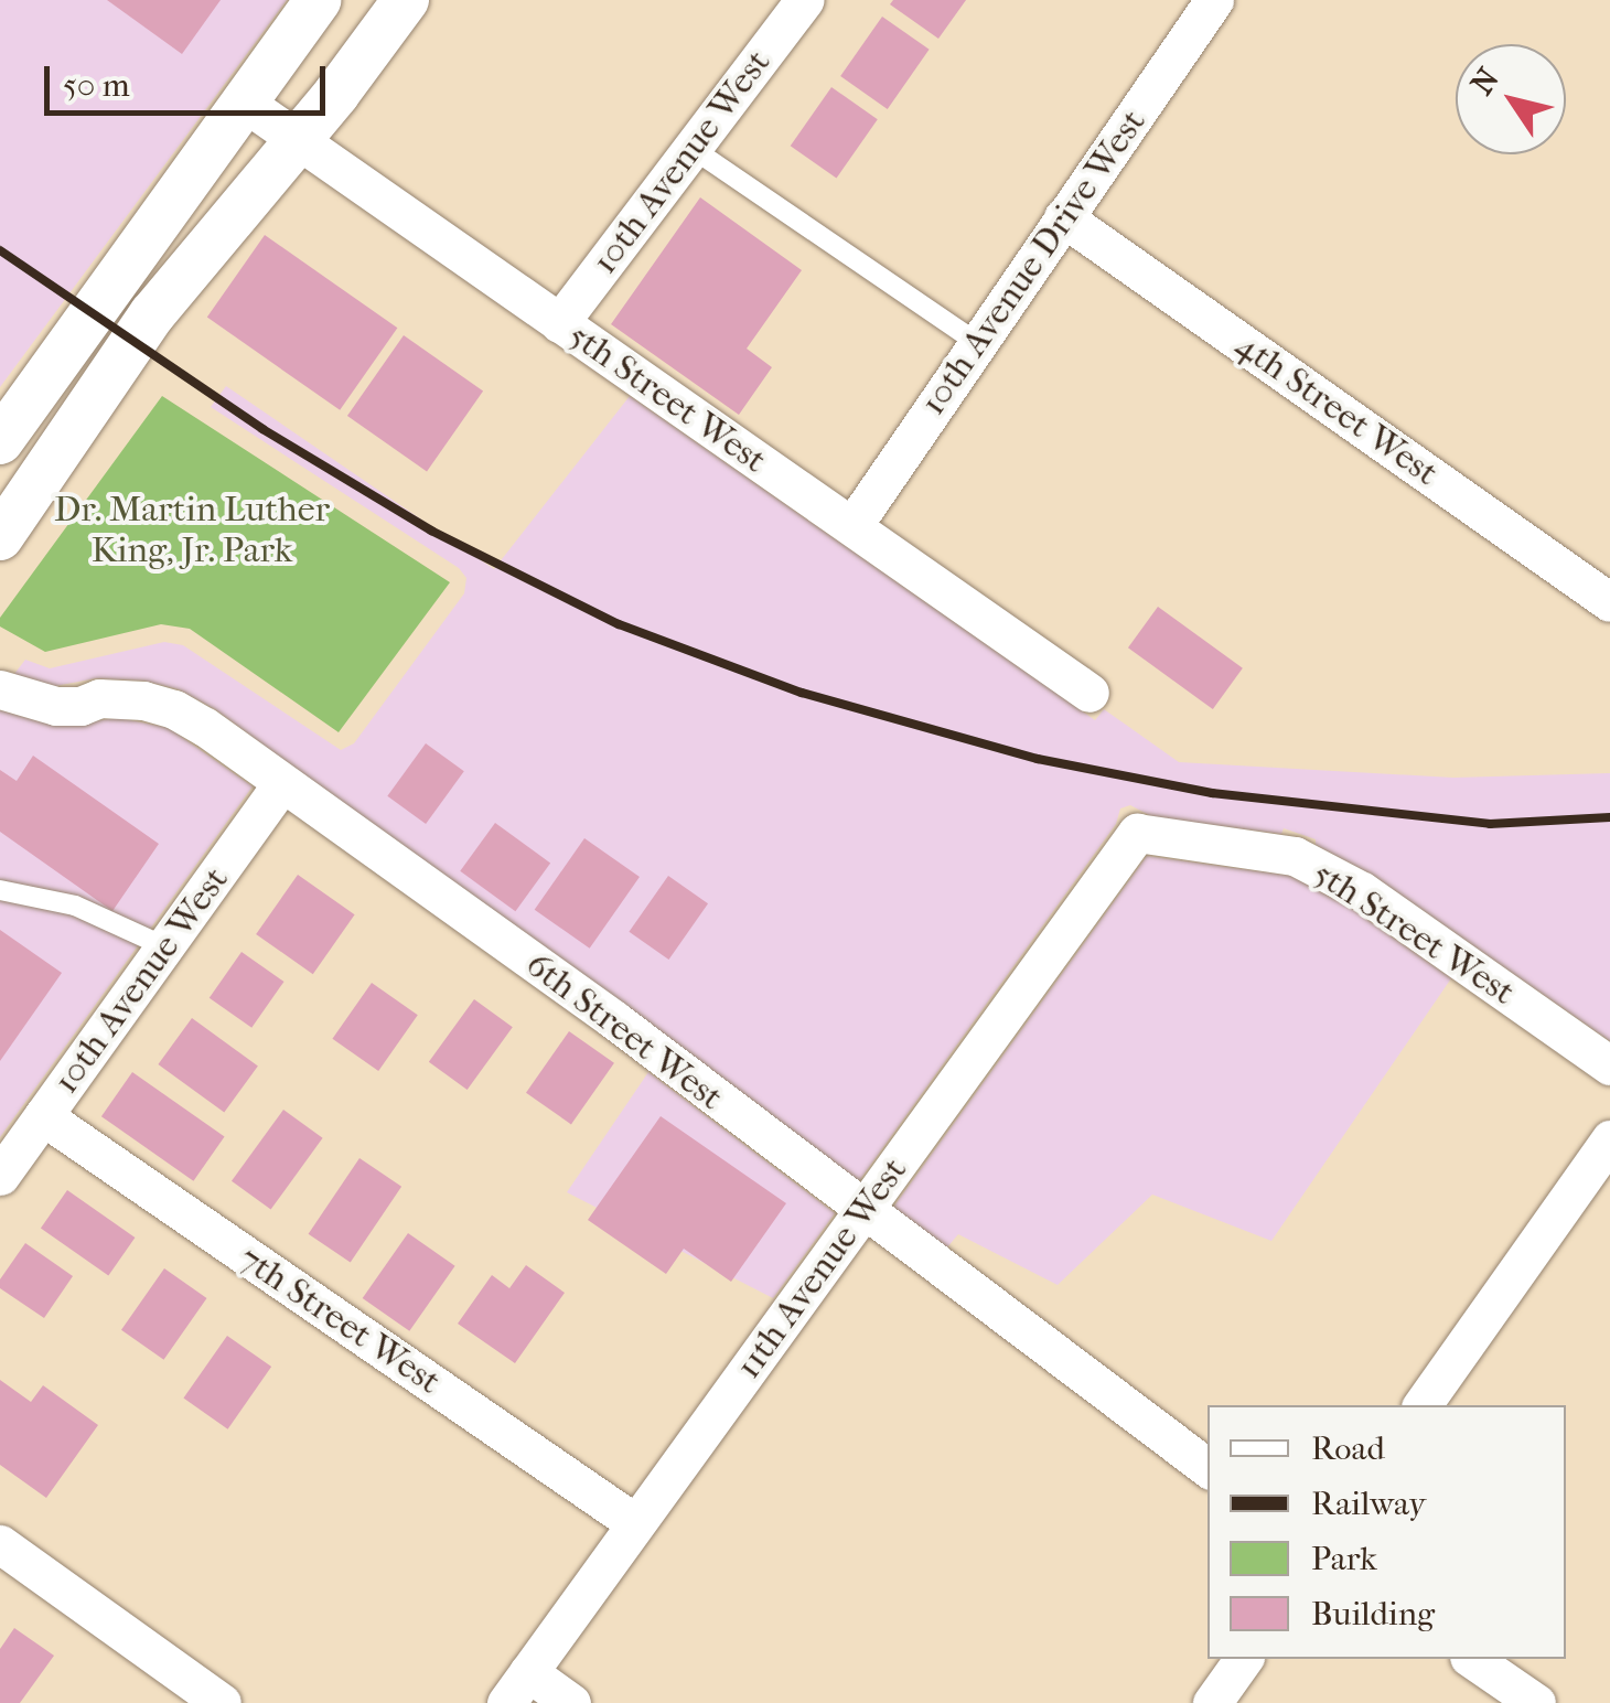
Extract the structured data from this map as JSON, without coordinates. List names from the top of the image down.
{
  "streets": {
    "street": [
      "10th Avenue West",
      "10th Avenue Drive West",
      "5th Street West",
      "4th Street West",
      "6th Street West",
      "11th Avenue West",
      "7th Street West"
    ]
  },
  "crossings": [
    ["10th Avenue West", "5th Street West"],
    ["10th Avenue West", "6th Street West"],
    ["10th Avenue West", "7th Street West"],
    ["10th Avenue Drive West", "5th Street West"],
    ["10th Avenue Drive West", "4th Street West"],
    ["5th Street West", "11th Avenue West"],
    ["6th Street West", "11th Avenue West"],
    ["11th Avenue West", "7th Street West"]
  ],
  "parks": ["Dr. Martin Luther King, Jr. Park"],
  "legend": [
    "Road",
    "Railway",
    "Park",
    "Building"
  ],
  "scale_bar": "50 m",
  "north": "top left"
}
